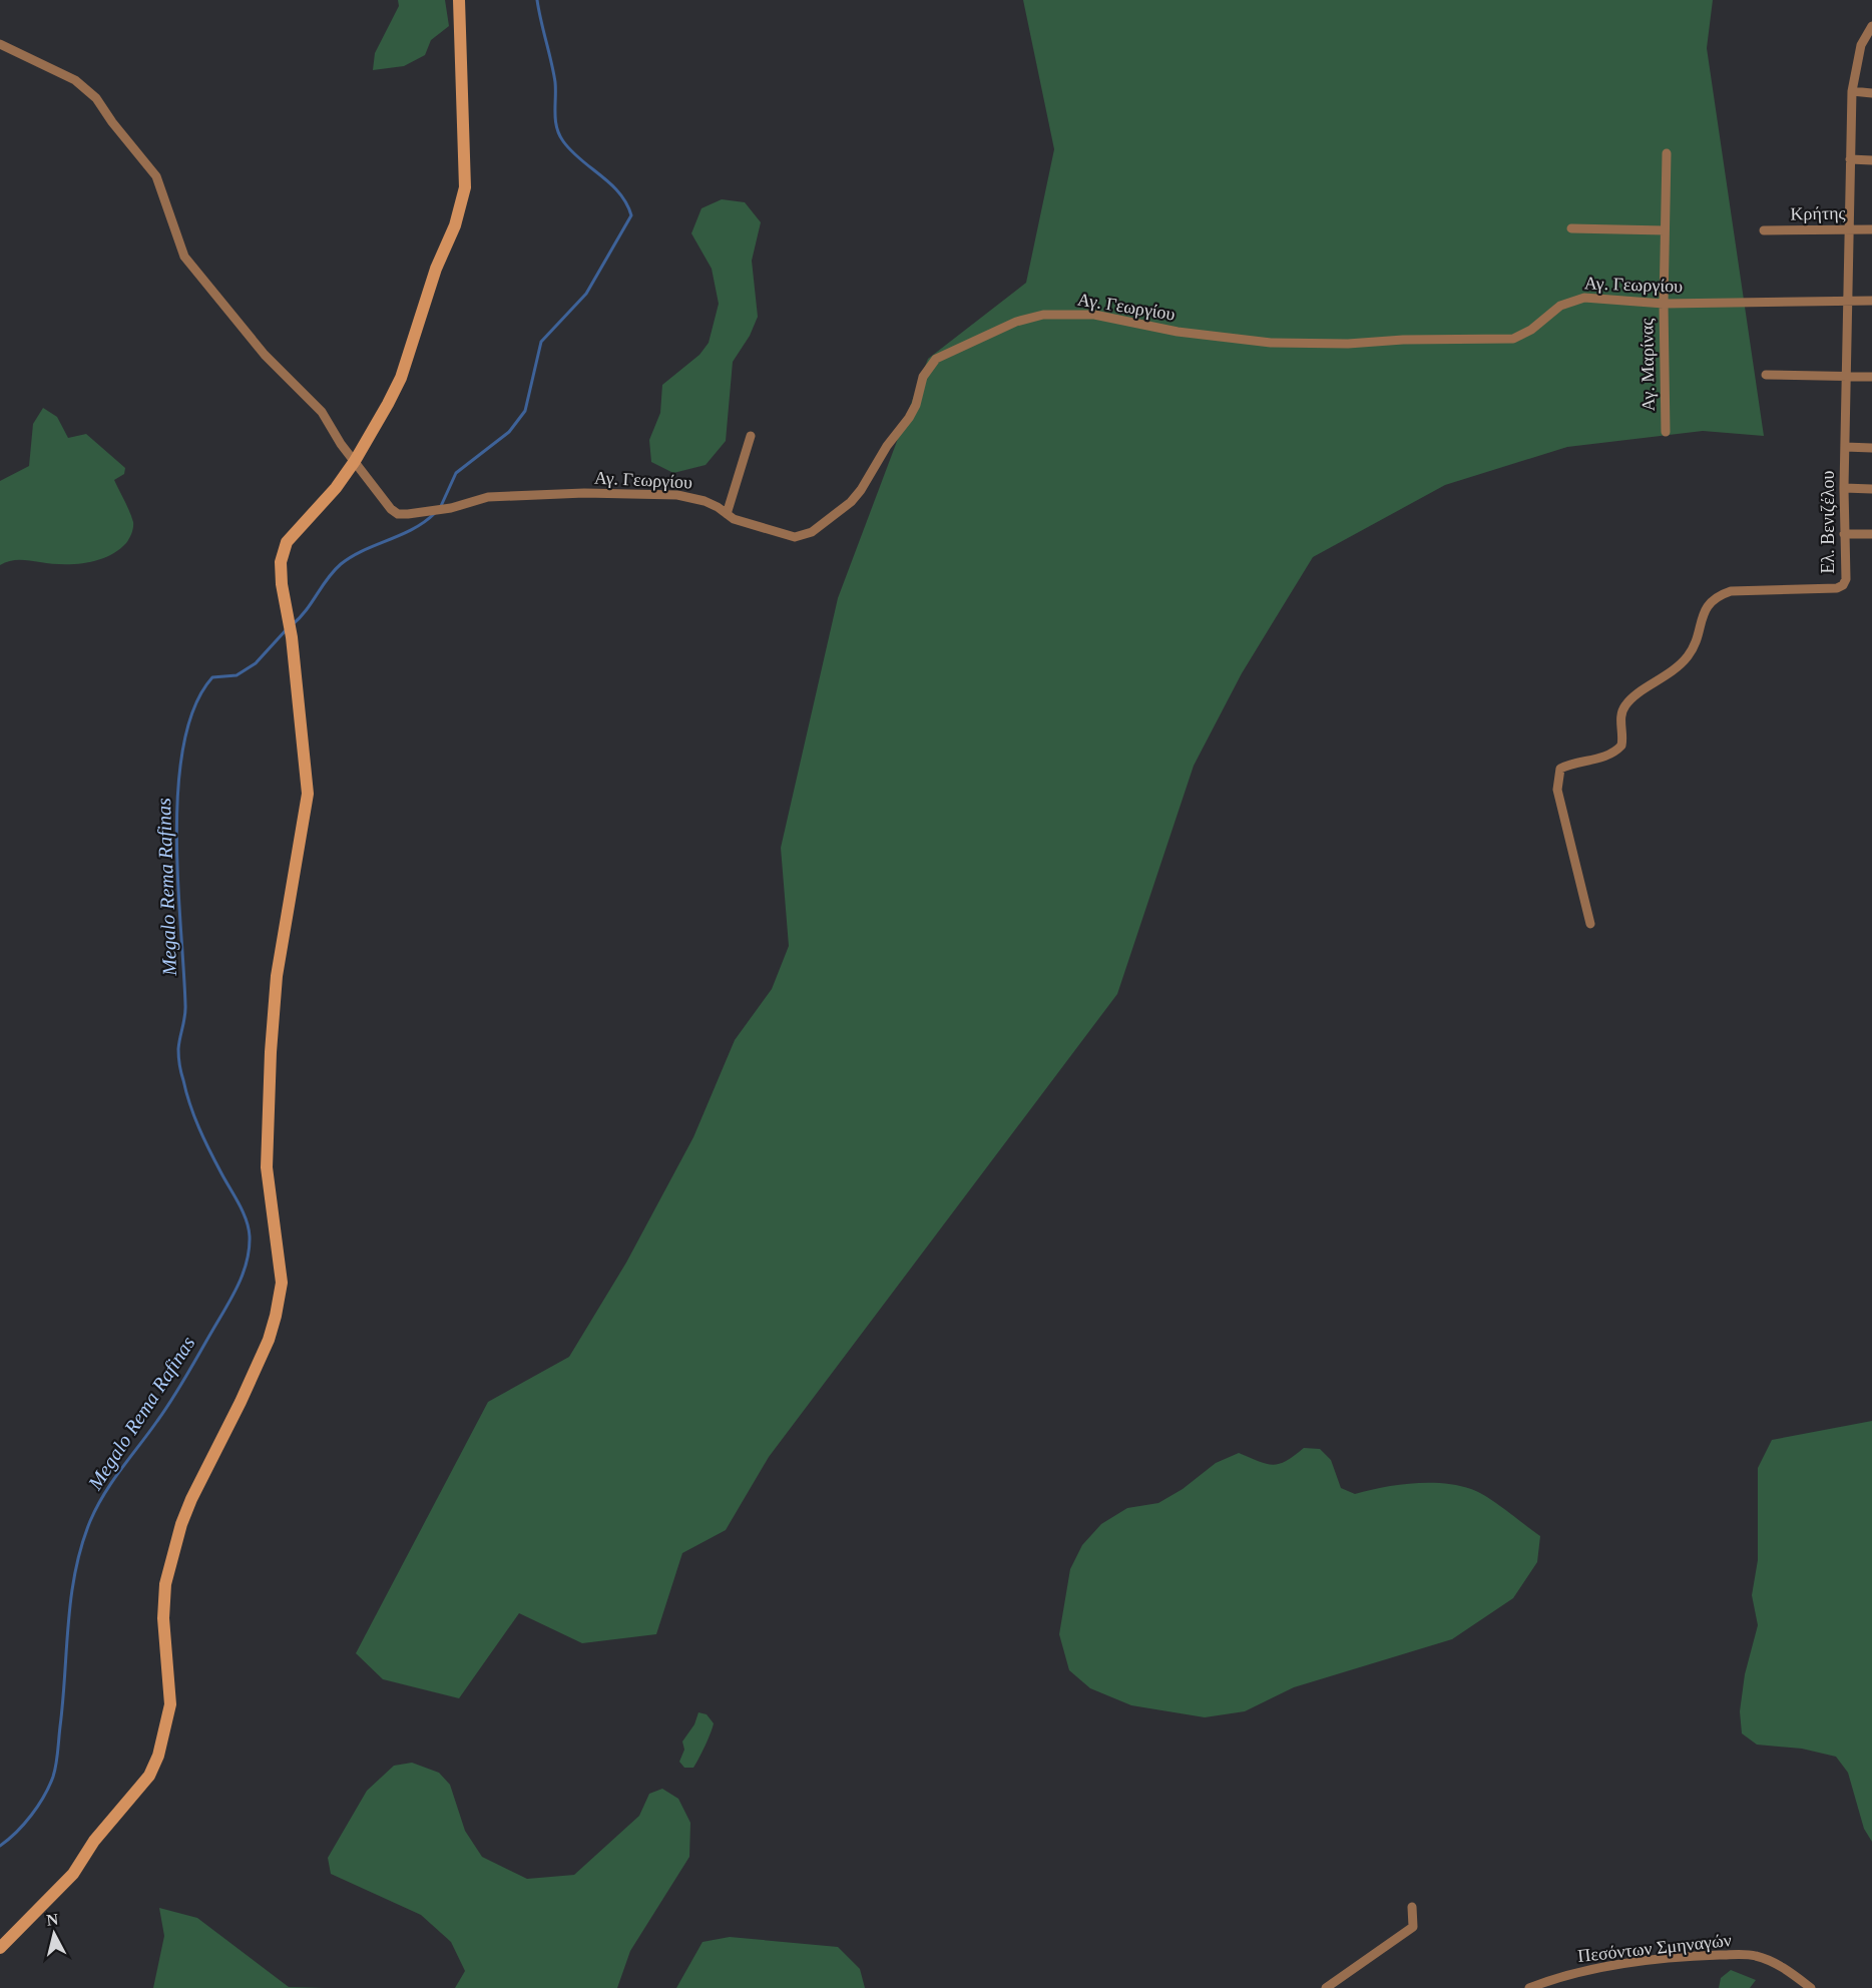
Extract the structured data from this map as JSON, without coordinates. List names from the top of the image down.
{
  "streets": {
    "street": [
      "Κρήτης",
      "Αγ. Γεωργίου",
      "Αγ. Μαρίνας",
      "Ελ. Βενιζέλου",
      "Πεσόντων Σμηναγών"
    ]
  },
  "crossings": [
    ["Κρήτης", "Ελ. Βενιζέλου"],
    ["Αγ. Γεωργίου", "Αγ. Μαρίνας"],
    ["Αγ. Γεωργίου", "Ελ. Βενιζέλου"]
  ],
  "water": ["Megalo Rema Rafinas"],
  "north": "top"
}
